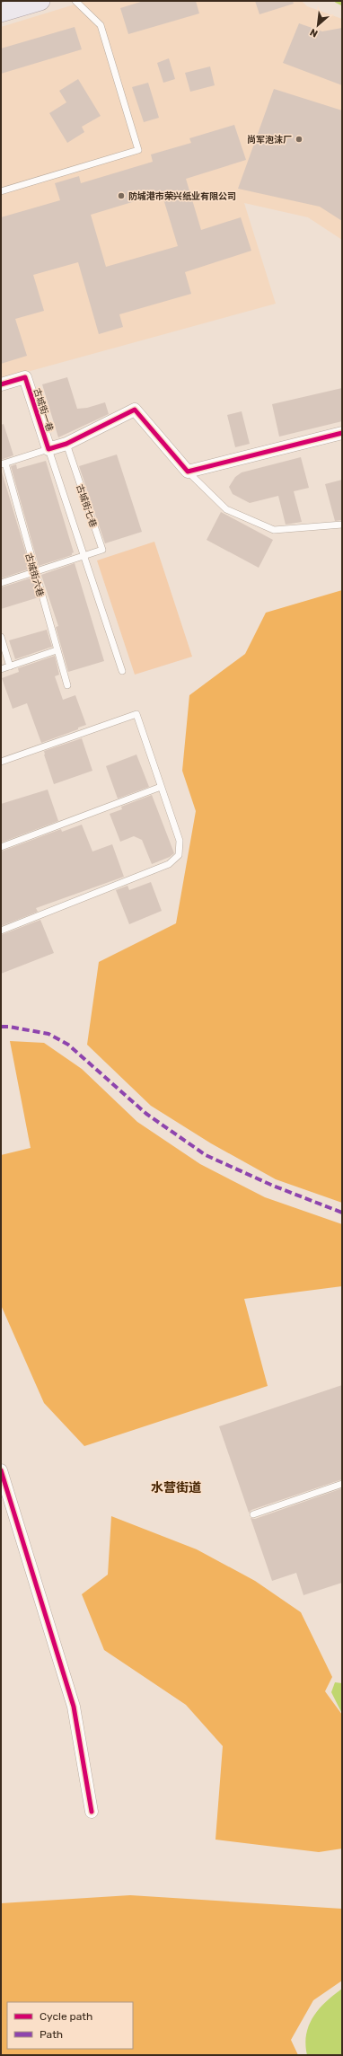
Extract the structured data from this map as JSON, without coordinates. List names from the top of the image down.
{
  "streets": {
    "street": ["古城街一巷"],
    "lane": ["古城街七巷", "古城街六巷"]
  },
  "crossings": [
    ["古城街一巷", "古城街七巷"]
  ],
  "districts": ["水营街道"],
  "places": ["尚军泡沫厂", "防城港市荣兴纸业有限公司"],
  "legend": ["Cycle path", "Path"],
  "north": "bottom left"
}
